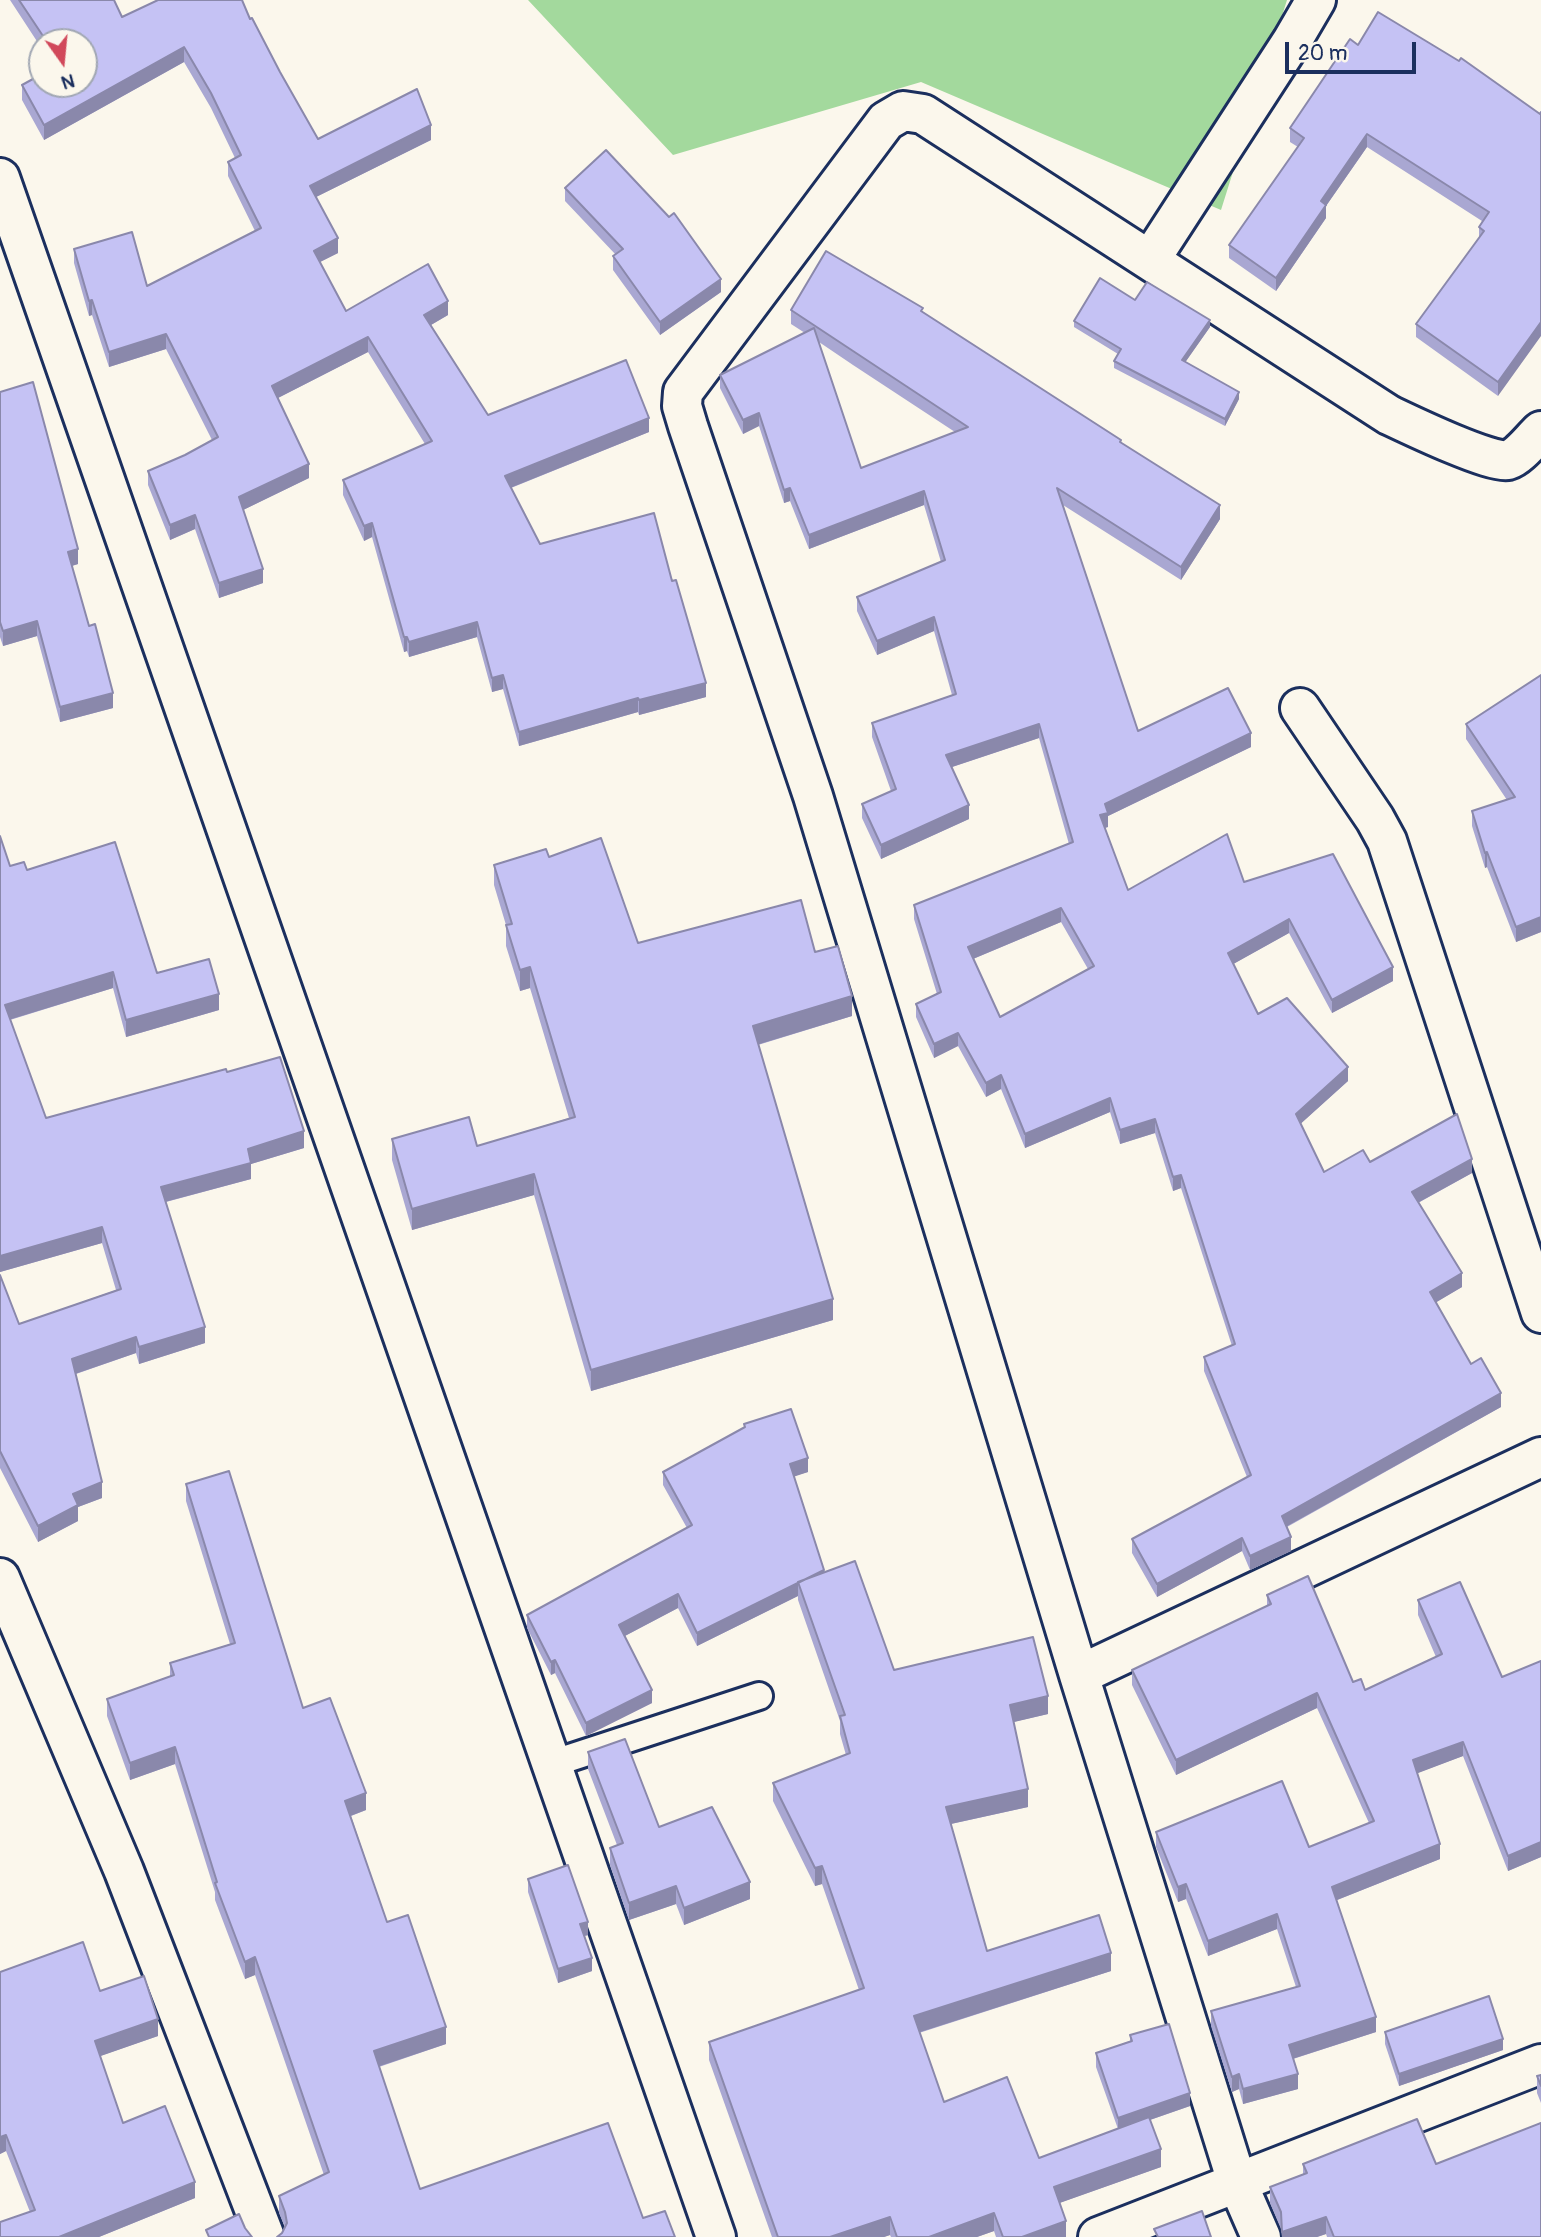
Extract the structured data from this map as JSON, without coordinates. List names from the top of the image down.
{
  "scale_bar": "20 m",
  "north": "bottom"
}
